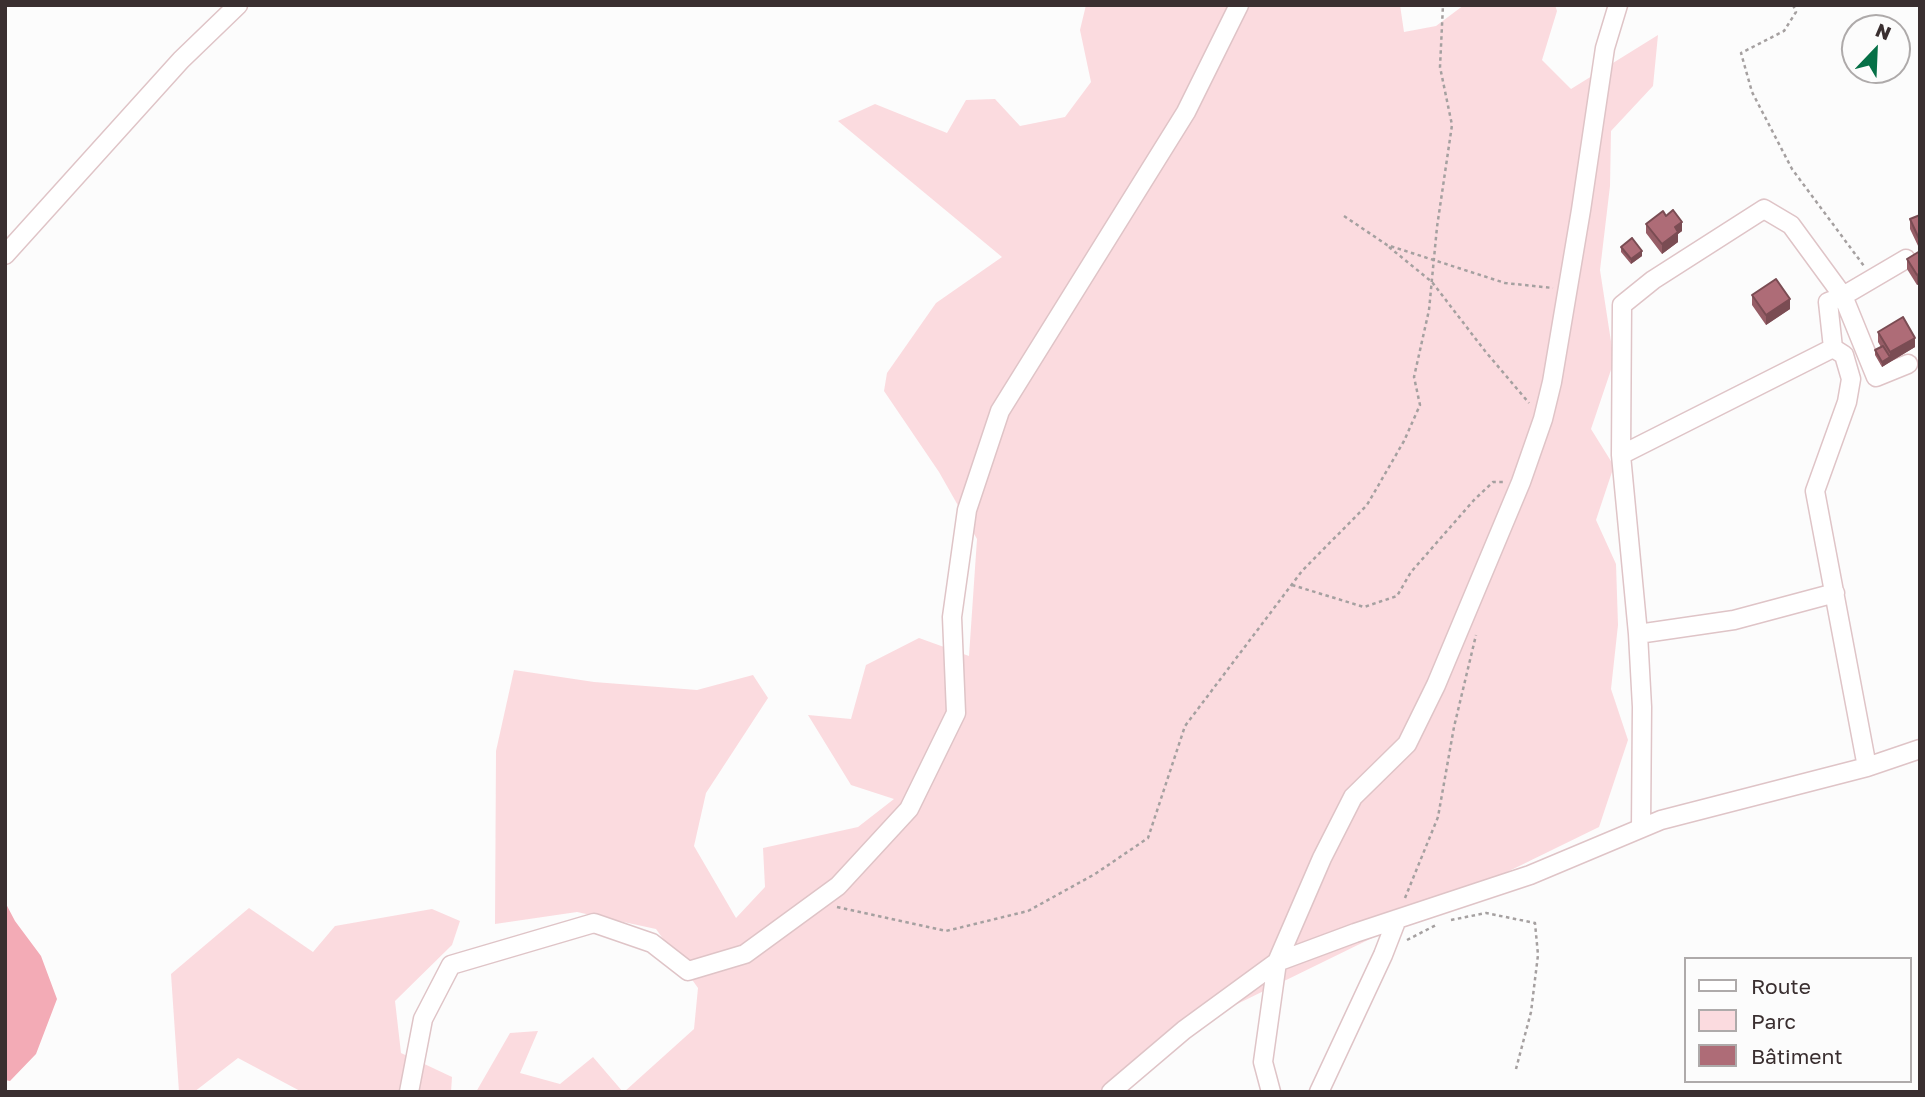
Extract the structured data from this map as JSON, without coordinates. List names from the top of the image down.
{
  "legend": ["Route", "Parc", "Bâtiment"],
  "north": "top right"
}
